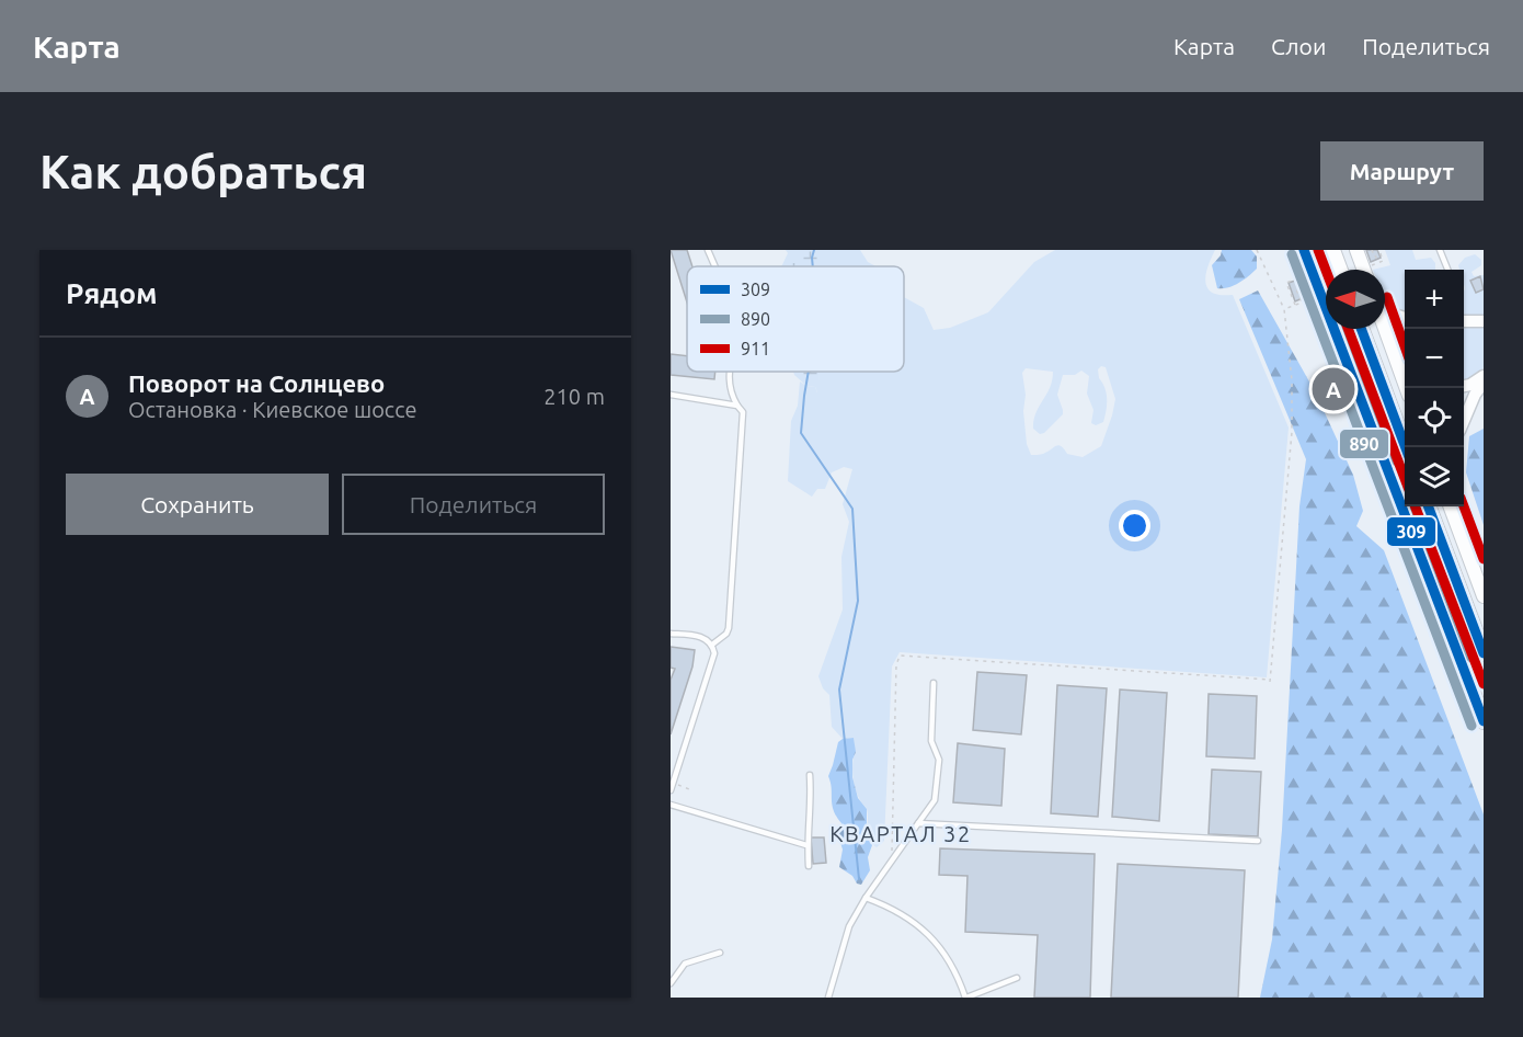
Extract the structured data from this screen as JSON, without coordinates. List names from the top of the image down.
{
  "districts": ["КВАРТАЛ 32"],
  "lines": ["transit line 309", "transit line 911", "transit line 890"],
  "legend": ["309", "890", "911"],
  "north": "left",
  "page": {
    "header": "Карта",
    "nav": ["Карта", "Слои", "Поделиться"],
    "buttons": [
      "Маршрут",
      ["Сохранить", "Поделиться"]
    ],
    "title": "Как добраться",
    "heading": "Рядом",
    "map_buttons": ["+", "−"],
    "list": [
      {
        "mark": "A",
        "name": "Поворот на Солнцево",
        "note": "Остановка · Киевское шоссе",
        "value": "210 m"
      }
    ],
    "pins": "A"
  }
}
